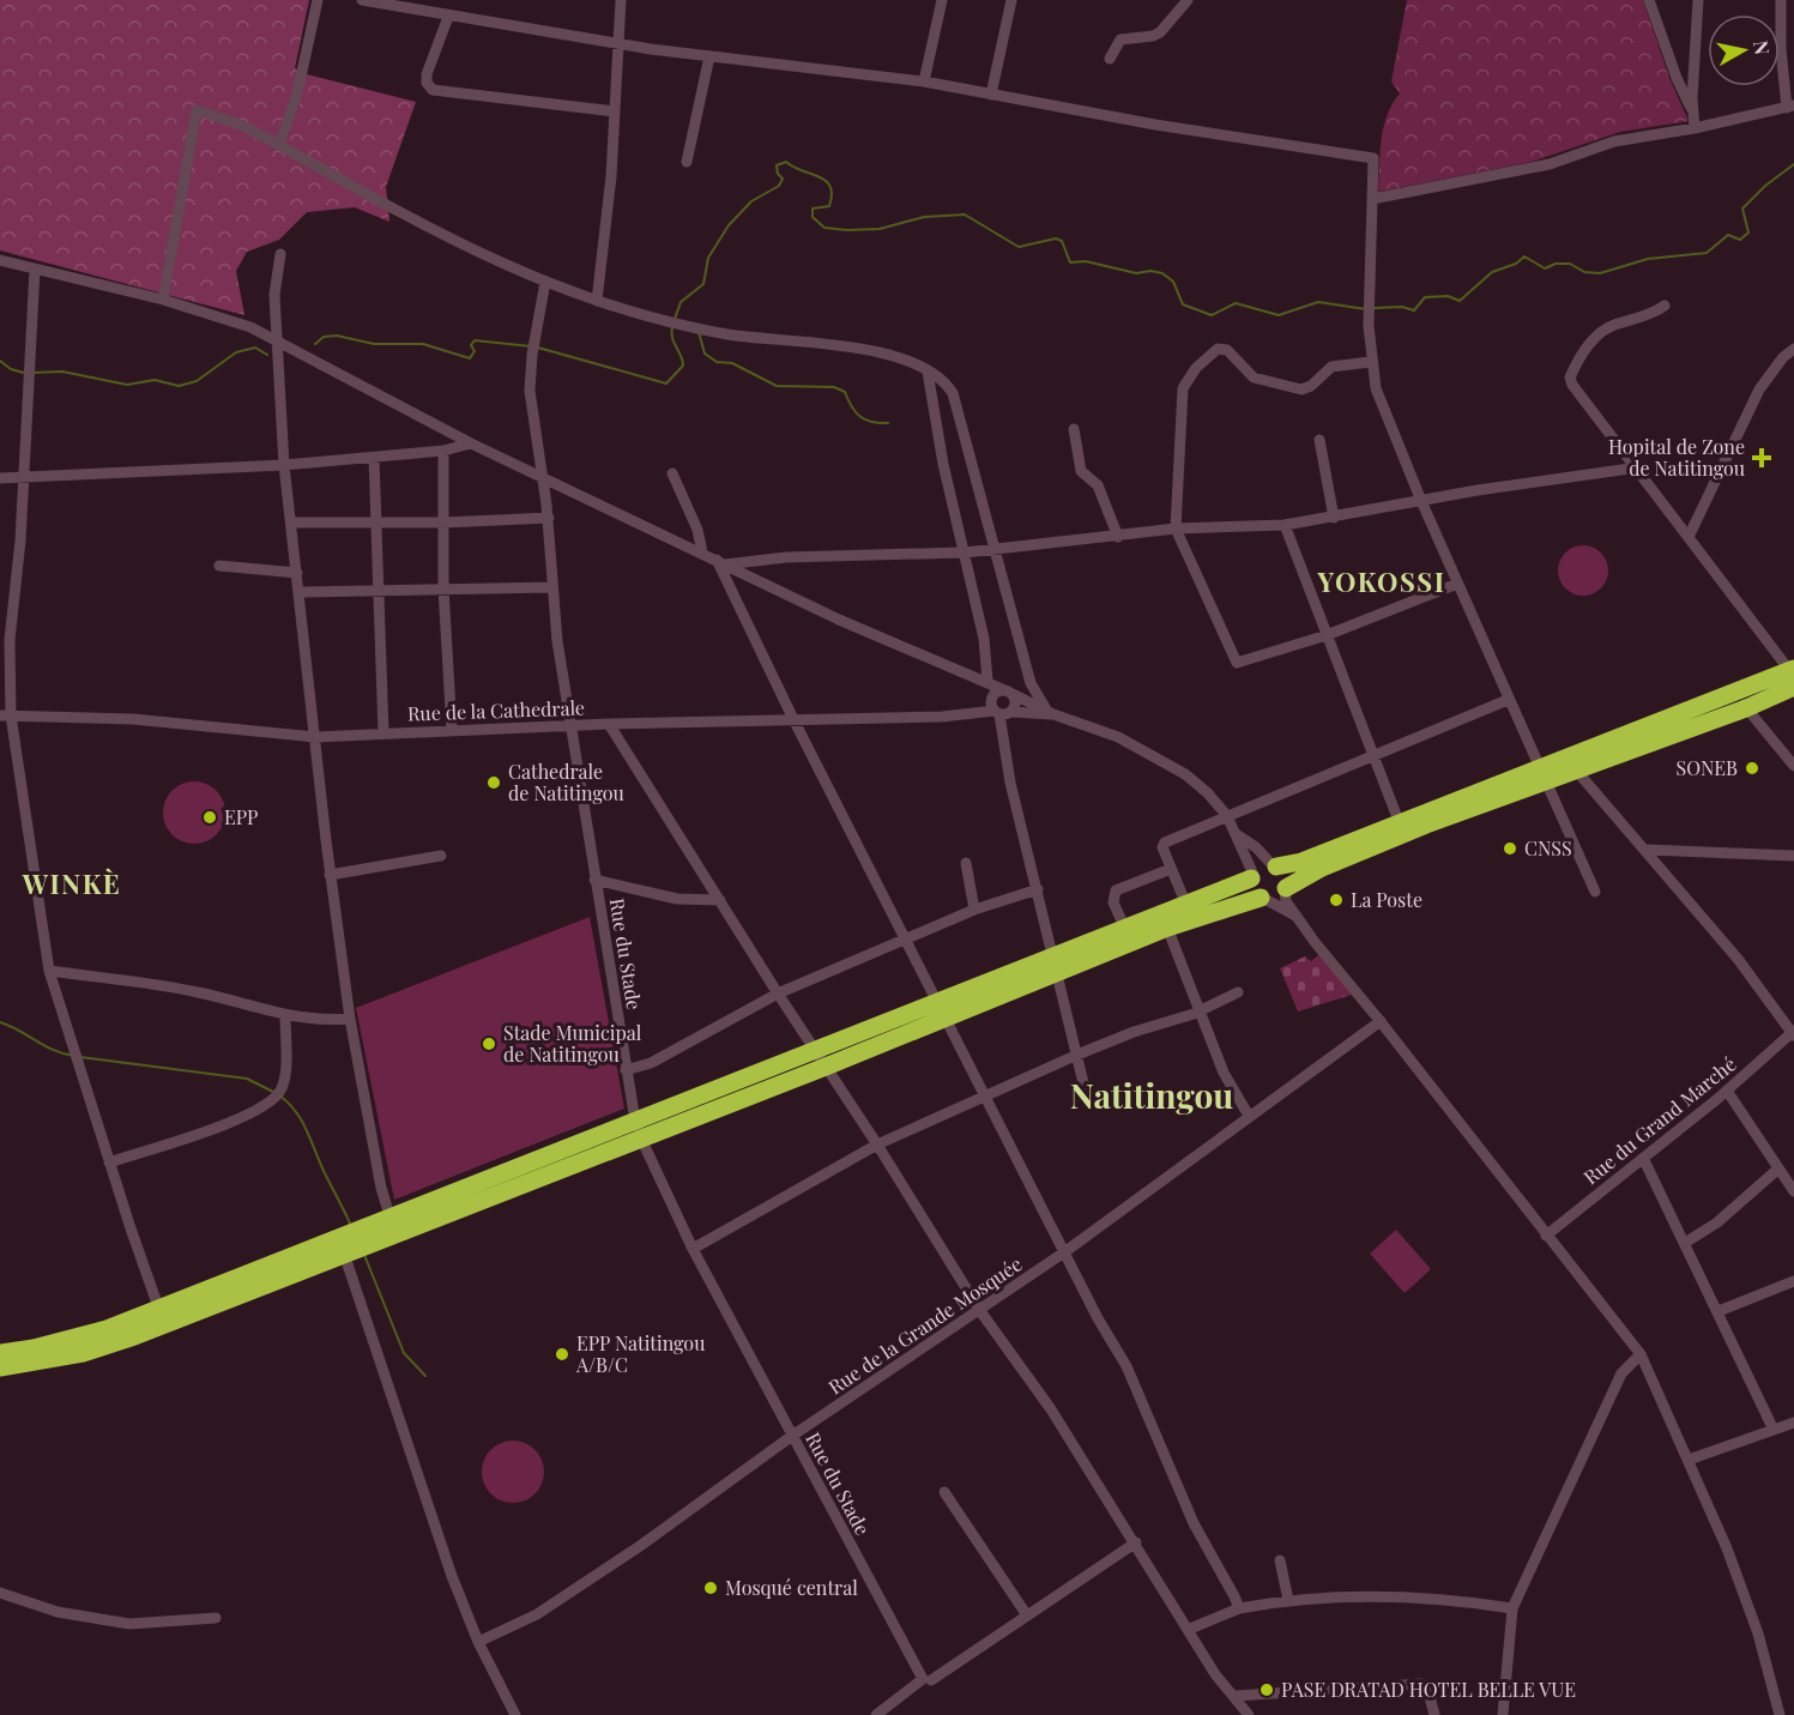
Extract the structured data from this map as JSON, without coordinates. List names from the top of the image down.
{
  "streets": {
    "street": [
      "Rue de la Cathedrale",
      "Rue du Stade",
      "Rue du Grand Marché",
      "Rue de la Grande Mosquée"
    ]
  },
  "crossings": [
    ["Rue de la Cathedrale", "Rue du Stade"],
    ["Rue du Stade", "Rue de la Grande Mosquée"]
  ],
  "districts": ["YOKOSSI", "WINKÈ", "Natitingou"],
  "places": {
    "health": ["Hopital de Zone de Natitingou"],
    "other": [
      "SONEB",
      "Cathedrale de Natitingou",
      "EPP",
      "CNSS",
      "La Poste",
      "Stade Municipal de Natitingou",
      "EPP Natitingou A/B/C",
      "Mosqué central",
      "PASE DRATAD HOTEL BELLE VUE"
    ]
  },
  "north": "right"
}
